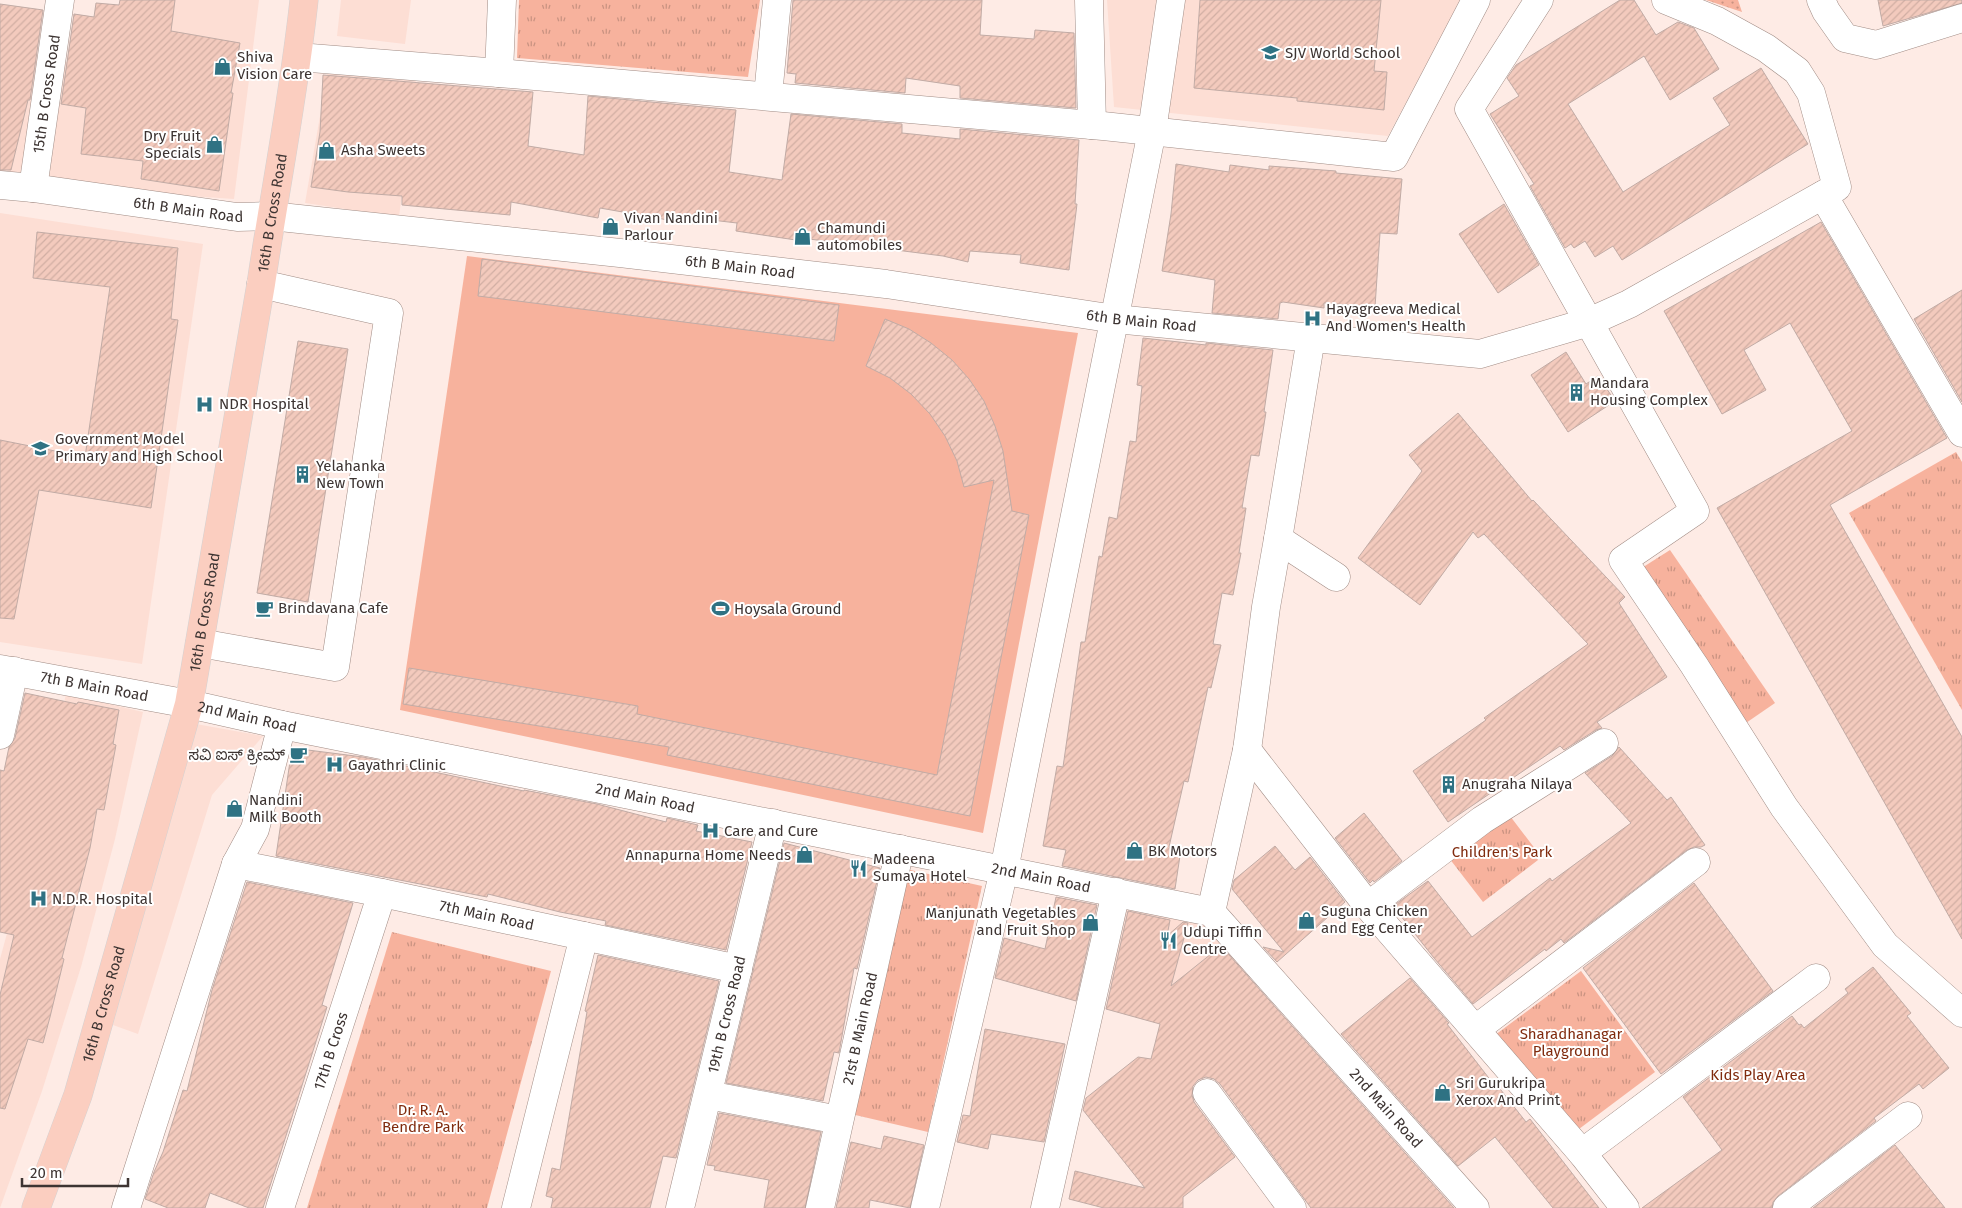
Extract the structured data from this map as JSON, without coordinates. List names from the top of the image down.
{
  "streets": {
    "main road": ["16th B Cross Road"],
    "street": [
      "15th B Cross Road",
      "6th B Main Road",
      "7th B Main Road",
      "2nd Main Road",
      "7th Main Road",
      "19th B Cross Road",
      "21st B Main Road",
      "17th B Cross"
    ]
  },
  "crossings": [
    ["15th B Cross Road", "6th B Main Road"],
    ["6th B Main Road", "16th B Cross Road"],
    ["16th B Cross Road", "7th B Main Road"],
    ["16th B Cross Road", "2nd Main Road"],
    ["7th B Main Road", "2nd Main Road"],
    ["2nd Main Road", "19th B Cross Road"],
    ["2nd Main Road", "21st B Main Road"],
    ["7th Main Road", "19th B Cross Road"],
    ["7th Main Road", "17th B Cross"]
  ],
  "parks": [
    "Children's Park",
    "Sharadhanagar Playground",
    "Kids Play Area",
    "Dr. R. A. Bendre Park"
  ],
  "places": {
    "school or university": ["SJV World School", "Government Model Primary and High School"],
    "shop": [
      "Shiva Vision Care",
      "Dry Fruit Specials",
      "Asha Sweets",
      "Vivan Nandini Parlour",
      "Chamundi automobiles",
      "Nandini Milk Booth",
      "BK Motors",
      "Annapurna Home Needs",
      "Suguna Chicken and Egg Center",
      "Manjunath Vegetables and Fruit Shop",
      "Sri Gurukripa Xerox And Print"
    ],
    "hospital": [
      "Hayagreeva Medical And Women's Health",
      "NDR Hospital",
      "Gayathri Clinic",
      "Care and Cure",
      "N.D.R. Hospital"
    ],
    "building": ["Mandara Housing Complex", "Yelahanka New Town", "Anugraha Nilaya"],
    "cafe": ["Brindavana Cafe", "ಸವಿ ಐಸ್ ಕ್ರೀಮ್"],
    "sports": ["Hoysala Ground"],
    "restaurant": ["Madeena Sumaya Hotel", "Udupi Tiffin Centre"]
  },
  "scale_bar": "20 m"
}
